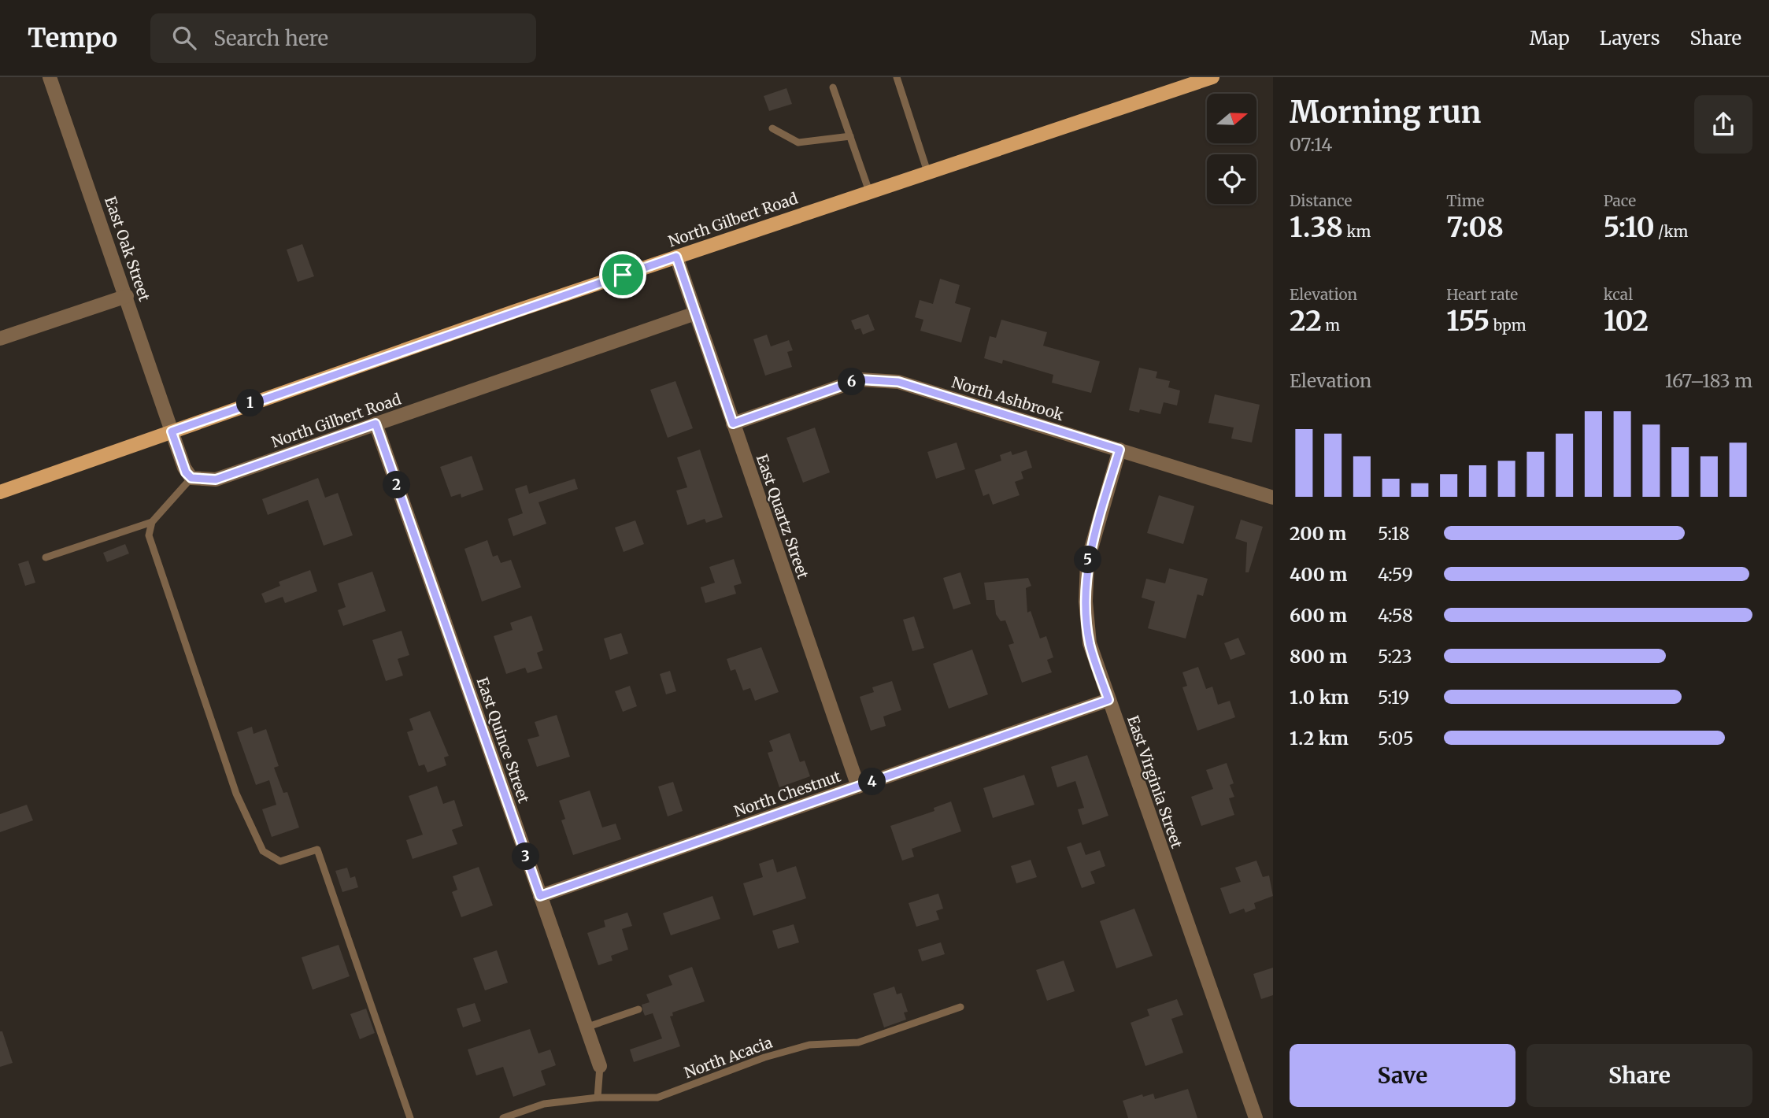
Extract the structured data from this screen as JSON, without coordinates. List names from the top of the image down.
{
  "streets": {
    "main road": ["North Gilbert Road"],
    "street": [
      "East Oak Street",
      "North Ashbrook",
      "East Quartz Street",
      "East Quince Street",
      "East Virginia Street",
      "North Chestnut"
    ],
    "lane": ["North Acacia"]
  },
  "crossings": [
    ["North Gilbert Road", "East Oak Street"],
    ["North Gilbert Road", "East Quartz Street"],
    ["North Gilbert Road", "East Quince Street"],
    ["North Ashbrook", "East Quartz Street"],
    ["North Ashbrook", "East Virginia Street"],
    ["East Quartz Street", "North Chestnut"],
    ["East Quince Street", "North Chestnut"],
    ["East Virginia Street", "North Chestnut"]
  ],
  "north": "right",
  "page": {
    "header": "Tempo",
    "search": "Search here",
    "nav": ["Map", "Layers", "Share"],
    "heading": ["Morning run", "07:14"],
    "stats": [
      ["Distance", "1.38 km"],
      ["Time", "7:08"],
      ["Pace", "5:10 /km"],
      ["Elevation", "22 m"],
      ["Heart rate", "155 bpm"],
      ["kcal", "102"]
    ],
    "chart": ["Elevation", "167–183 m"],
    "pins": [
      "6",
      "1",
      "2",
      "5",
      "4",
      "3"
    ],
    "list": [
      {
        "name": "200 m",
        "note": "5:18"
      },
      {
        "name": "400 m",
        "note": "4:59"
      },
      {
        "name": "600 m",
        "note": "4:58"
      },
      {
        "name": "800 m",
        "note": "5:23"
      },
      {
        "name": "1.0 km",
        "note": "5:19"
      },
      {
        "name": "1.2 km",
        "note": "5:05"
      }
    ],
    "buttons": ["Save", "Share"]
  }
}
